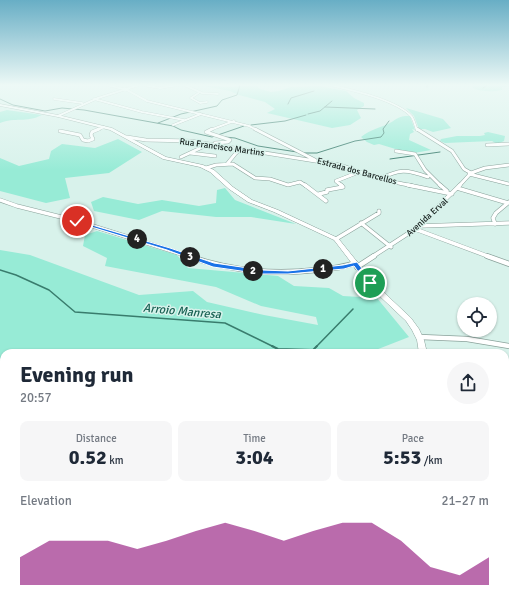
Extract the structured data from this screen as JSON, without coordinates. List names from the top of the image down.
{
  "streets": {
    "street": ["Rua Francisco Martins", "Estrada dos Barcellos", "Avenida Erval"]
  },
  "crossings": [
    ["Rua Francisco Martins", "Estrada dos Barcellos"],
    ["Estrada dos Barcellos", "Avenida Erval"]
  ],
  "water": ["Arroio Manresa"],
  "page": {
    "pins": [
      "4",
      "3",
      "1",
      "2"
    ],
    "heading": ["Evening run", "20:57"],
    "stats": [
      ["Distance", "0.52 km"],
      ["Time", "3:04"],
      ["Pace", "5:53 /km"]
    ],
    "chart": ["Elevation", "21–27 m"]
  }
}
